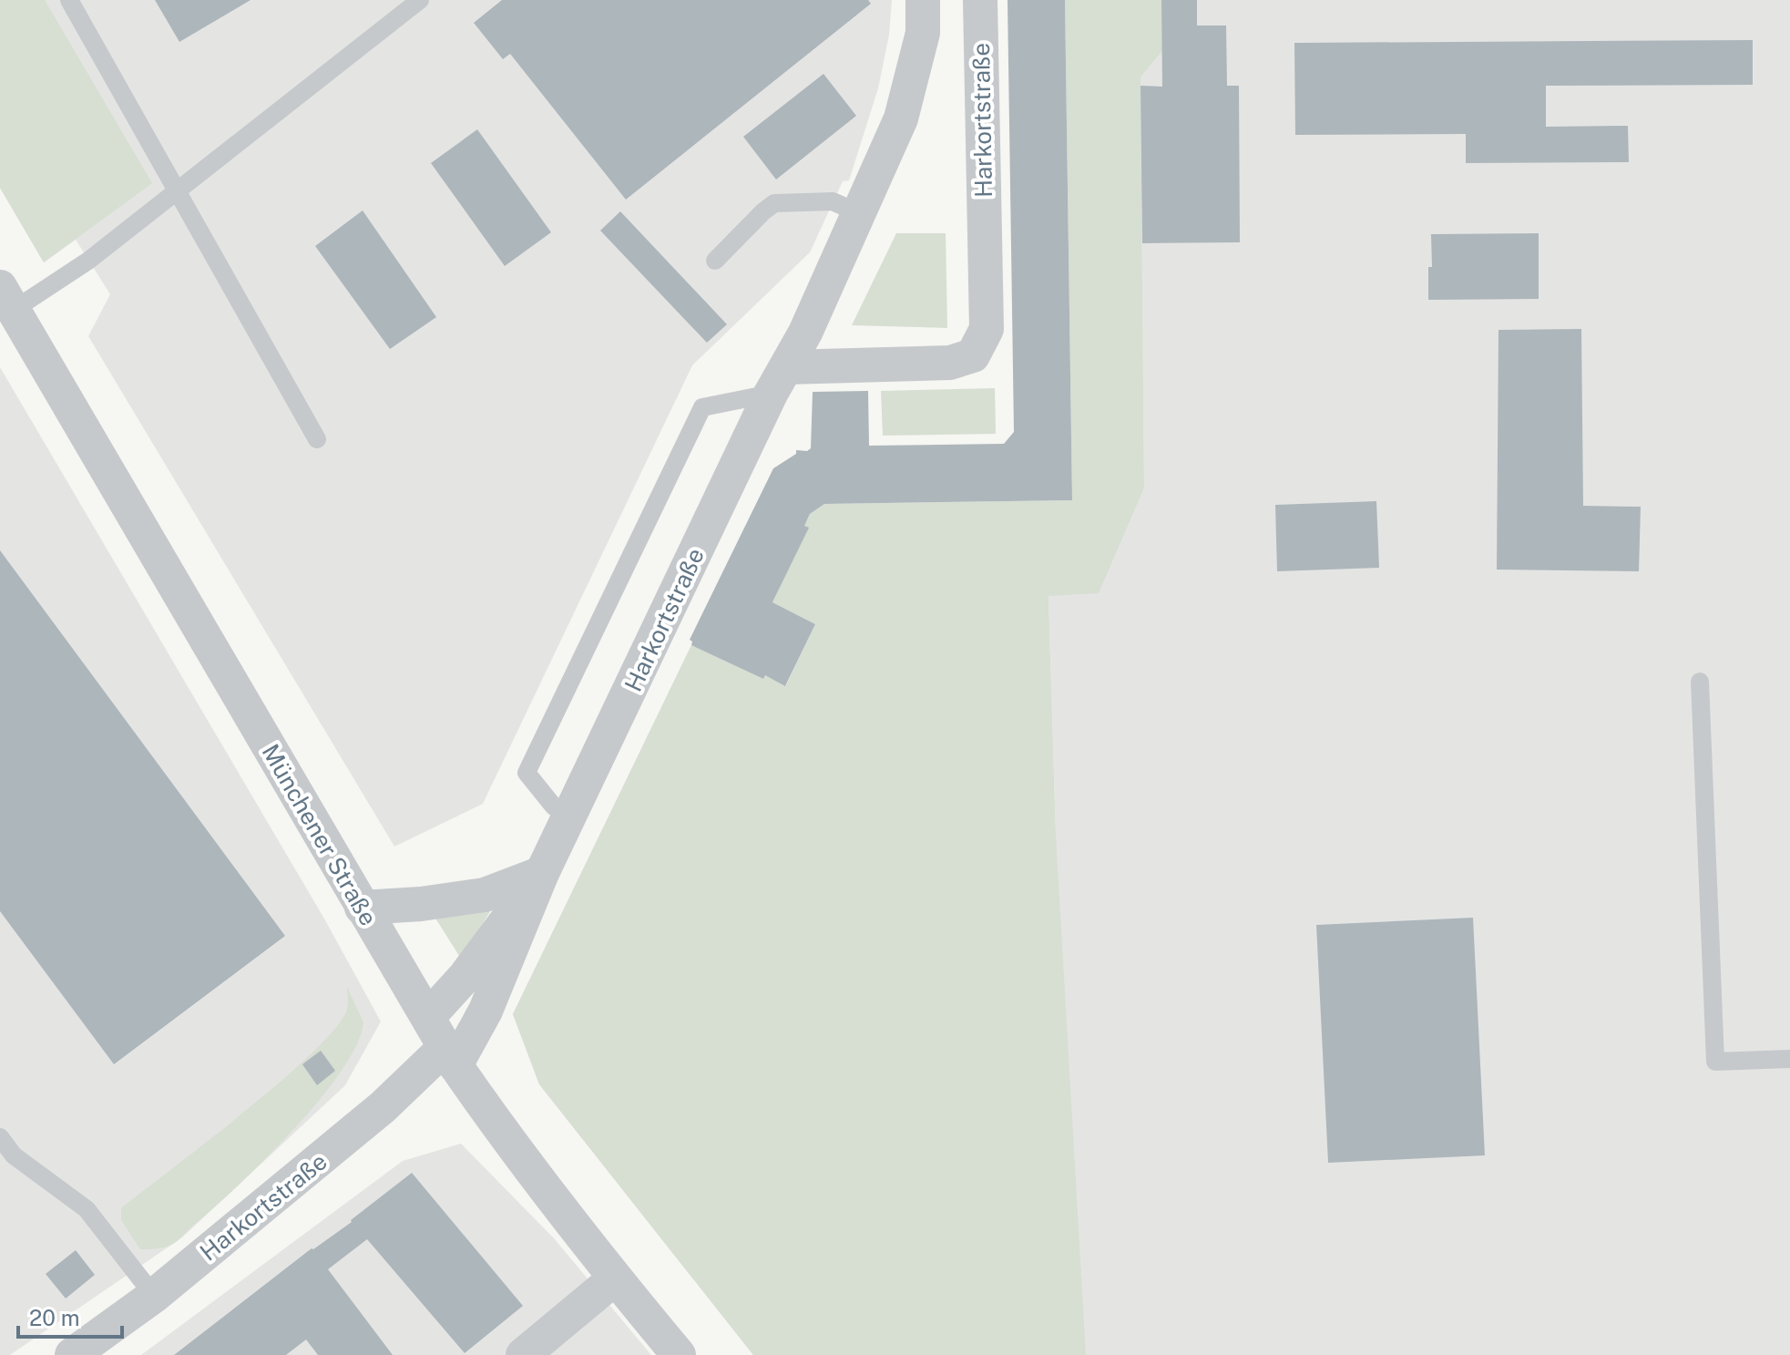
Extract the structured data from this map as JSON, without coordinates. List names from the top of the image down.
{
  "streets": {
    "street": ["Harkortstraße", "Münchener Straße"]
  },
  "crossings": [
    ["Harkortstraße", "Münchener Straße"]
  ],
  "scale_bar": "20 m"
}
